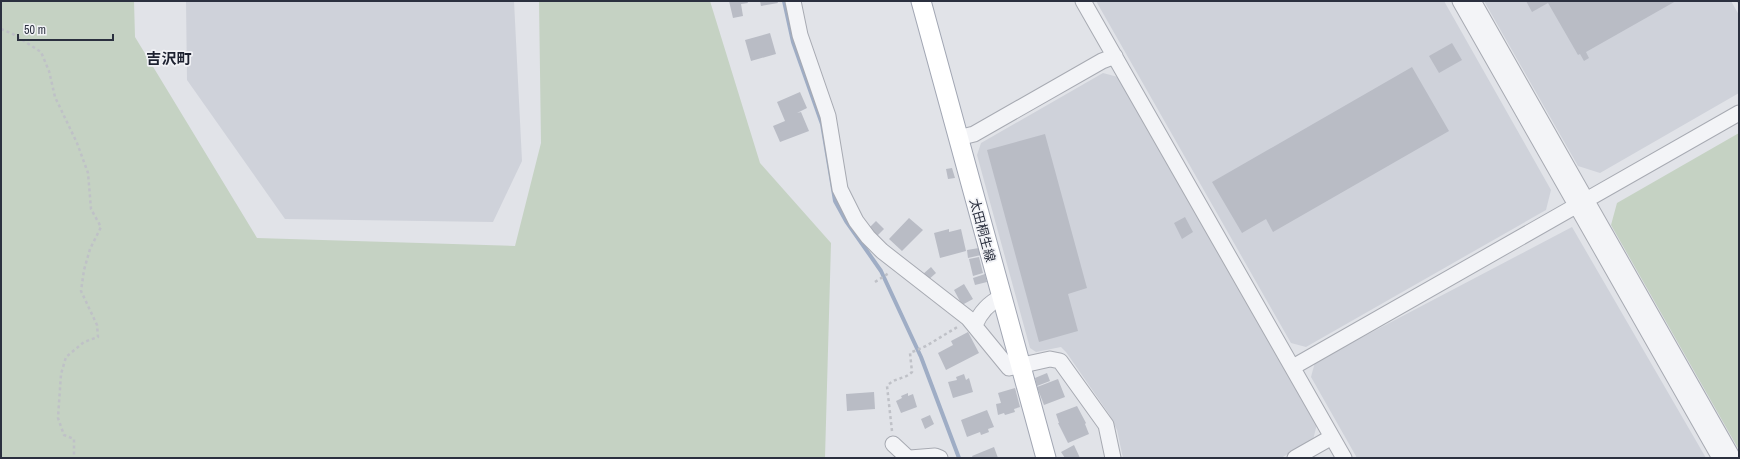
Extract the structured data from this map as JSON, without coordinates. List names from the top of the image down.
{
  "streets": {
    "main road": ["太田桐生線"]
  },
  "districts": ["吉沢町"],
  "scale_bar": "50 m"
}
